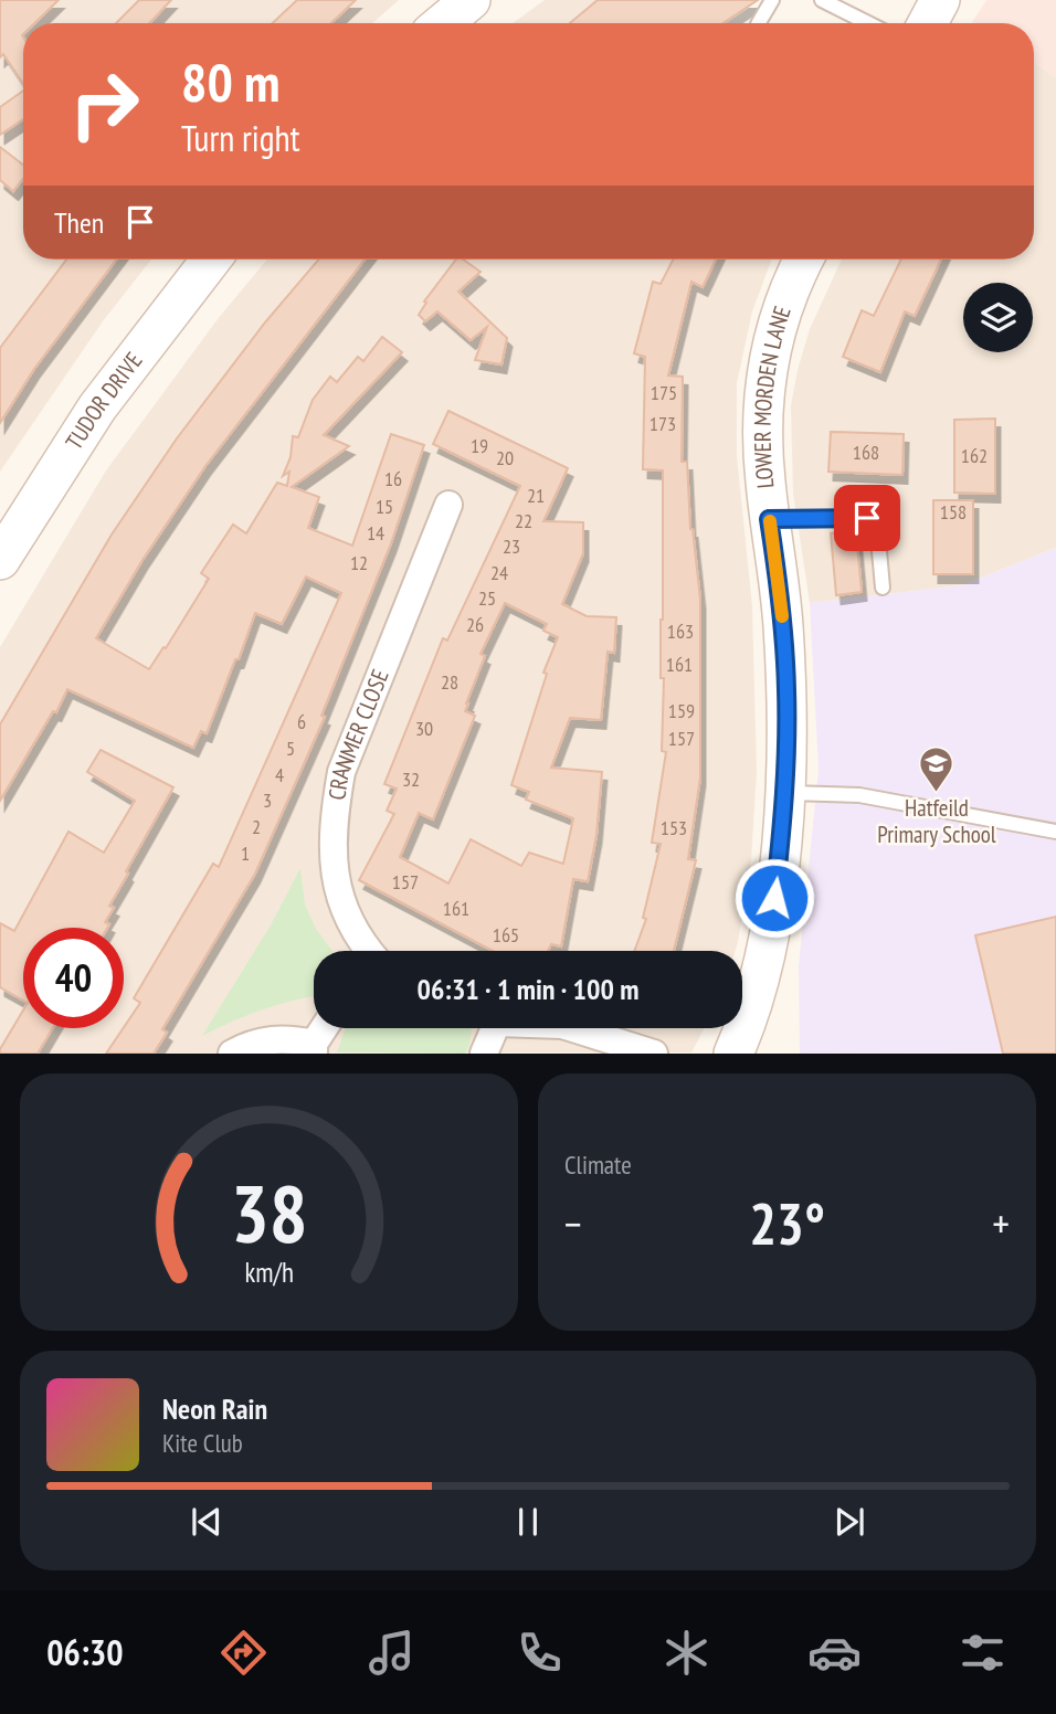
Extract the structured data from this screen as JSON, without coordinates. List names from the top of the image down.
{
  "streets": {
    "street": ["LOWER MORDEN LANE", "TUDOR DRIVE", "CRANMER CLOSE"]
  },
  "places": {
    "school or university": ["Hatfeild Primary School"]
  },
  "house_numbers": [
    "175",
    "173",
    "19",
    "168",
    "162",
    "20",
    "16",
    "21",
    "15",
    "158",
    "22",
    "14",
    "23",
    "12",
    "24",
    "25",
    "26",
    "163",
    "161",
    "28",
    "159",
    "6",
    "30",
    "157",
    "5",
    "4",
    "32",
    "3",
    "2",
    "153",
    "1",
    "157",
    "161",
    "165"
  ],
  "page": {
    "turn": ["80 m", "Turn right"],
    "then": "Then",
    "limit": "40",
    "trip": "06:31 · 1 min · 100 m",
    "tile": "Climate",
    "heat": ["−", "23°", "+"],
    "song": ["Neon Rain", "Kite Club"],
    "tabs": "06:30",
    "gauge": ["38", "km/h"]
  }
}
